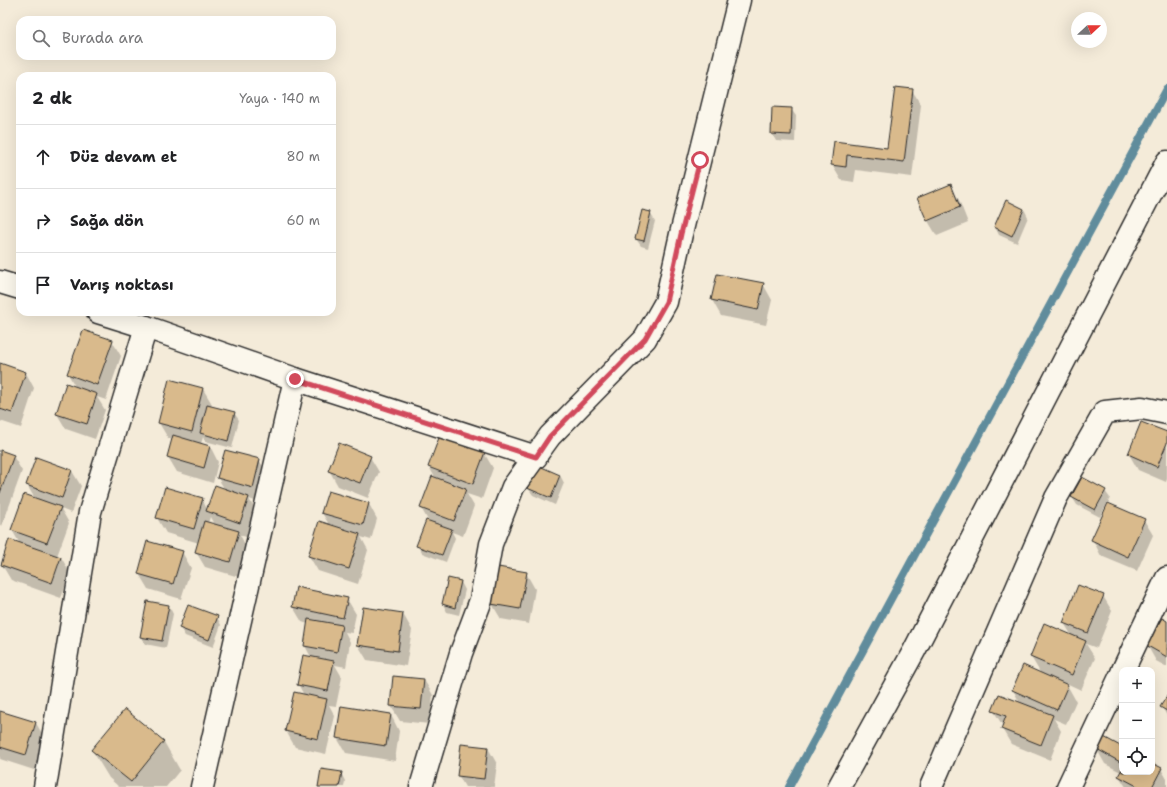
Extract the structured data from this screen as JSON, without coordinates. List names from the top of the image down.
{
  "north": "right",
  "page": {
    "search": "Burada ara",
    "heading": ["2 dk", "Yaya · 140 m"],
    "list": [
      ["Düz devam et", "80 m"],
      ["Sağa dön", "60 m"],
      "Varış noktası"
    ],
    "map_buttons": ["+", "−"]
  }
}
